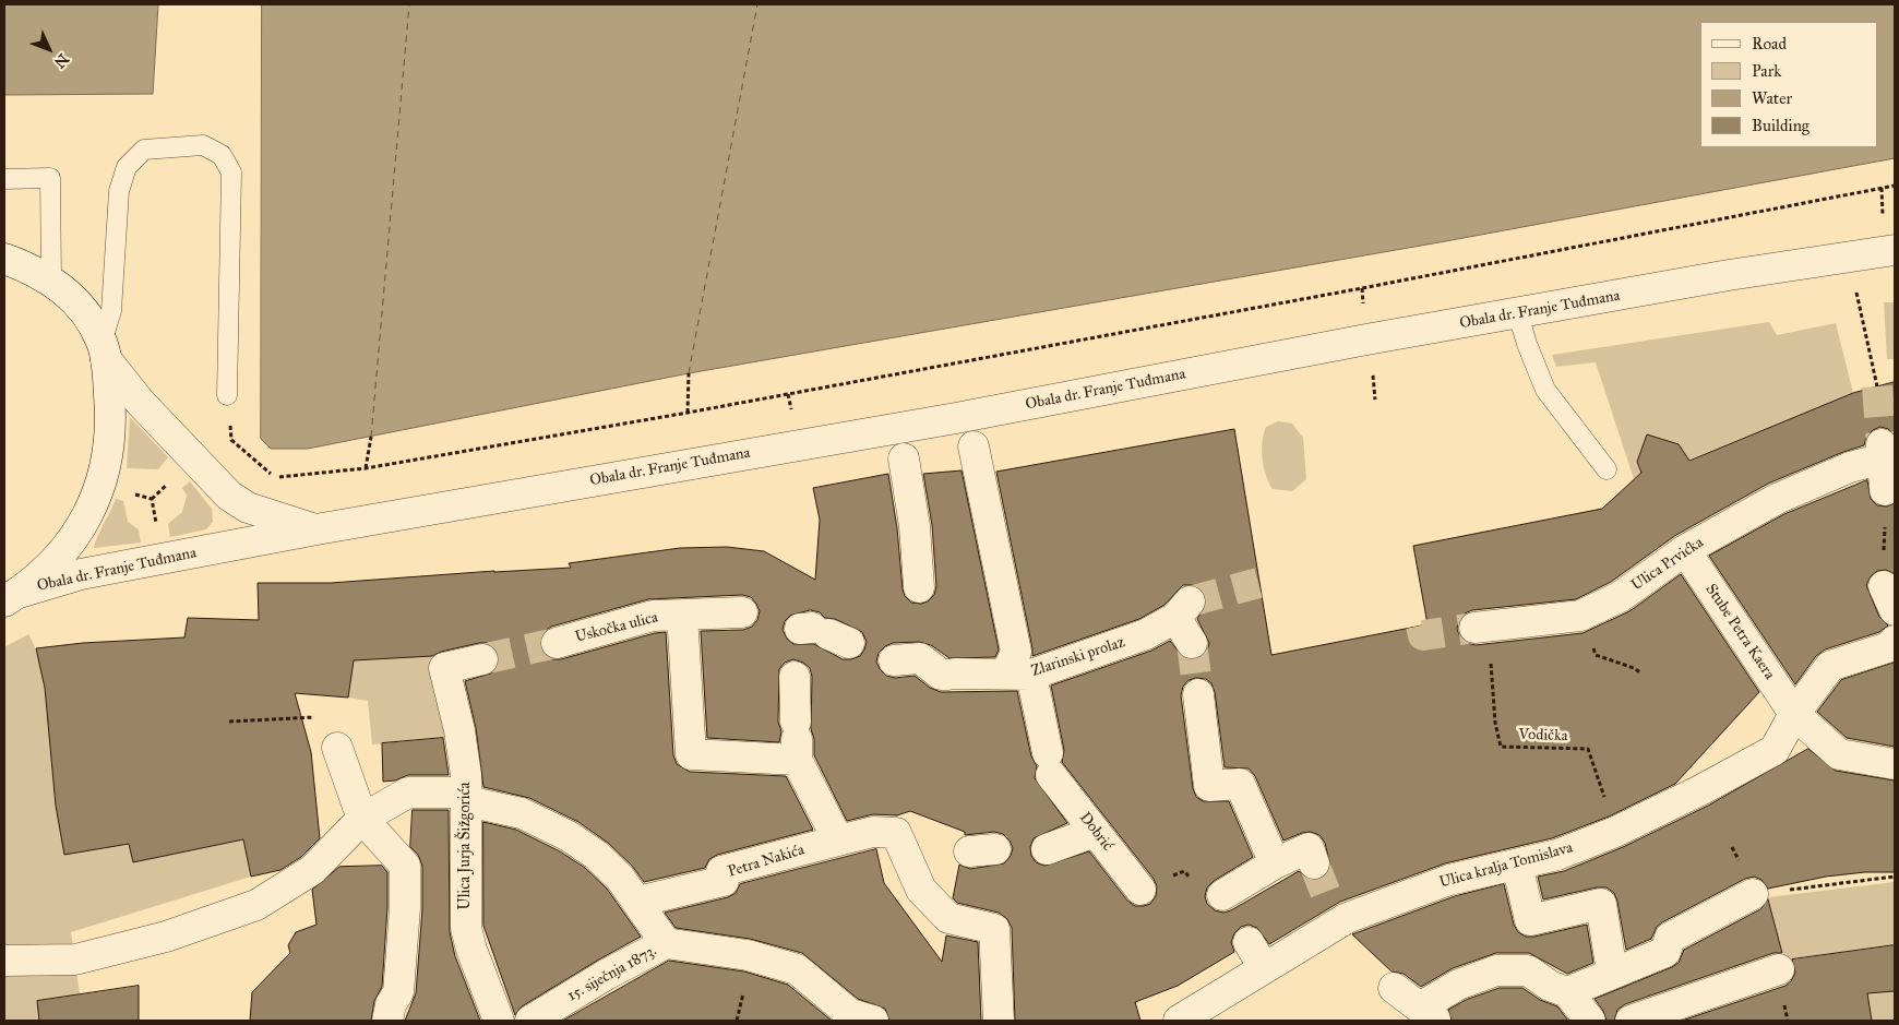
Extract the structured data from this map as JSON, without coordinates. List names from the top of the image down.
{
  "streets": {
    "street": [
      "Obala dr. Franje Tuđmana",
      "Ulica Prvićka",
      "Uskočka ulica",
      "Stube Petra Kaera",
      "Zlarinski prolaz",
      "Dobrić",
      "Ulica Jurja Šižgorića",
      "Petra Nakića",
      "Ulica kralja Tomislava",
      "15. siječnja 1873."
    ],
    "path": ["Vodička"]
  },
  "crossings": [
    ["Ulica Prvićka", "Stube Petra Kaera"],
    ["Ulica Prvićka", "Vodička"],
    ["Stube Petra Kaera", "Ulica kralja Tomislava"],
    ["Zlarinski prolaz", "Dobrić"],
    ["Vodička", "Ulica kralja Tomislava"]
  ],
  "legend": [
    "Road",
    "Park",
    "Water",
    "Building"
  ],
  "north": "bottom right"
}
